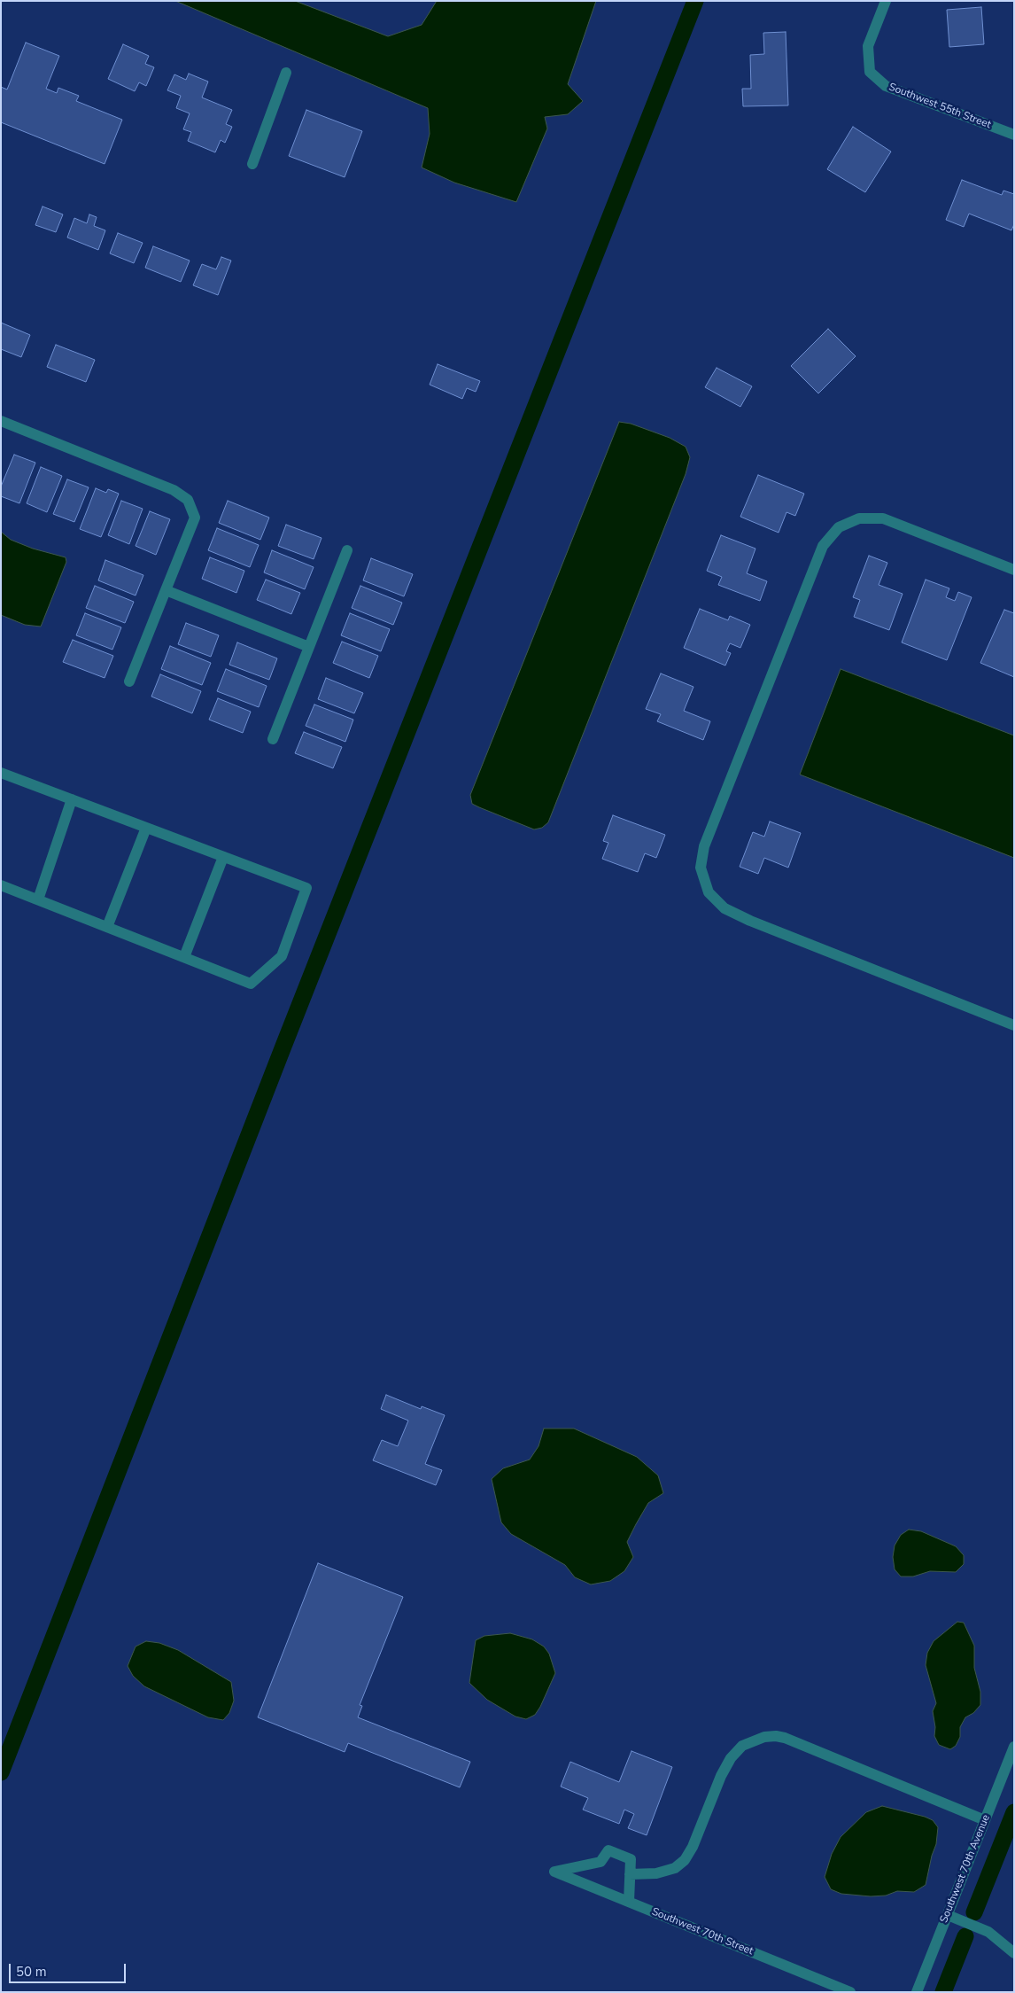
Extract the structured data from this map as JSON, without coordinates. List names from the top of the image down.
{
  "streets": {
    "street": ["Southwest 55th Street", "Southwest 70th Avenue", "Southwest 70th Street"]
  },
  "scale_bar": "50 m"
}
